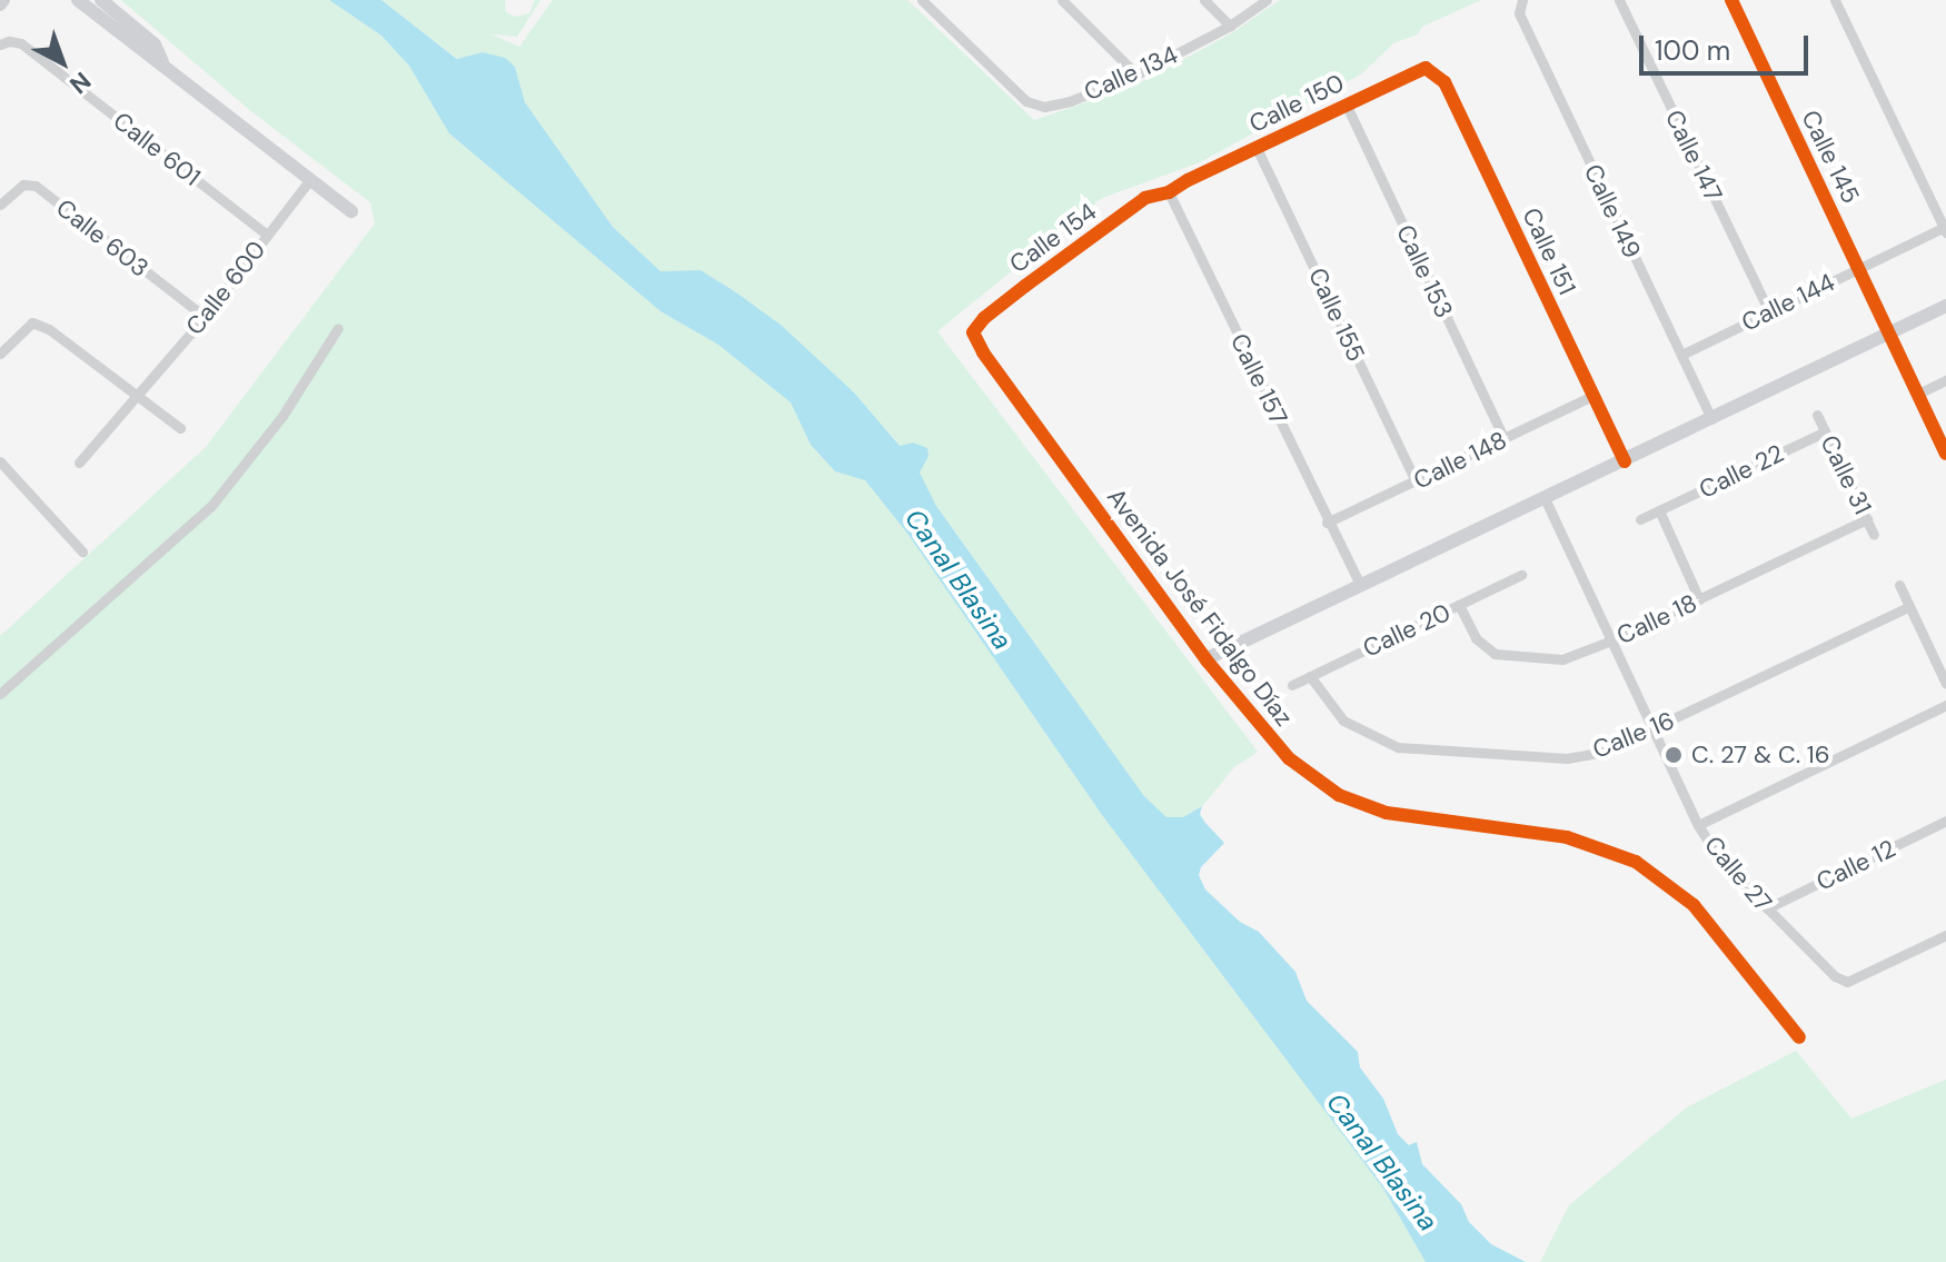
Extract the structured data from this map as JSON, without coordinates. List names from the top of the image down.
{
  "streets": {
    "street": [
      "Calle 134",
      "Calle 150",
      "Calle 601",
      "Calle 147",
      "Calle 145",
      "Calle 149",
      "Calle 603",
      "Calle 154",
      "Calle 151",
      "Calle 153",
      "Calle 600",
      "Calle 144",
      "Calle 155",
      "Calle 157",
      "Calle 148",
      "Calle 22",
      "Calle 31",
      "Avenida José Fidalgo Díaz",
      "Calle 18",
      "Calle 20",
      "Calle 16",
      "Calle 12",
      "Calle 27"
    ]
  },
  "crossings": [
    ["Calle 150", "Calle 154"],
    ["Calle 150", "Calle 151"],
    ["Calle 150", "Calle 153"],
    ["Calle 150", "Calle 155"],
    ["Calle 150", "Calle 157"],
    ["Calle 601", "Calle 600"],
    ["Calle 147", "Calle 144"],
    ["Calle 145", "Calle 144"],
    ["Calle 149", "Calle 144"],
    ["Calle 603", "Calle 600"],
    ["Calle 154", "Calle 157"],
    ["Calle 154", "Avenida José Fidalgo Díaz"],
    ["Calle 151", "Calle 148"],
    ["Calle 153", "Calle 148"],
    ["Calle 155", "Calle 148"],
    ["Calle 157", "Calle 148"],
    ["Calle 22", "Calle 31"],
    ["Calle 31", "Calle 18"],
    ["Calle 18", "Calle 20"],
    ["Calle 18", "Calle 27"],
    ["Calle 20", "Calle 16"],
    ["Calle 16", "Calle 27"],
    ["Calle 12", "Calle 27"]
  ],
  "water": ["Canal Blasina"],
  "places": ["C. 27 & C. 16"],
  "scale_bar": "100 m",
  "north": "bottom right"
}
